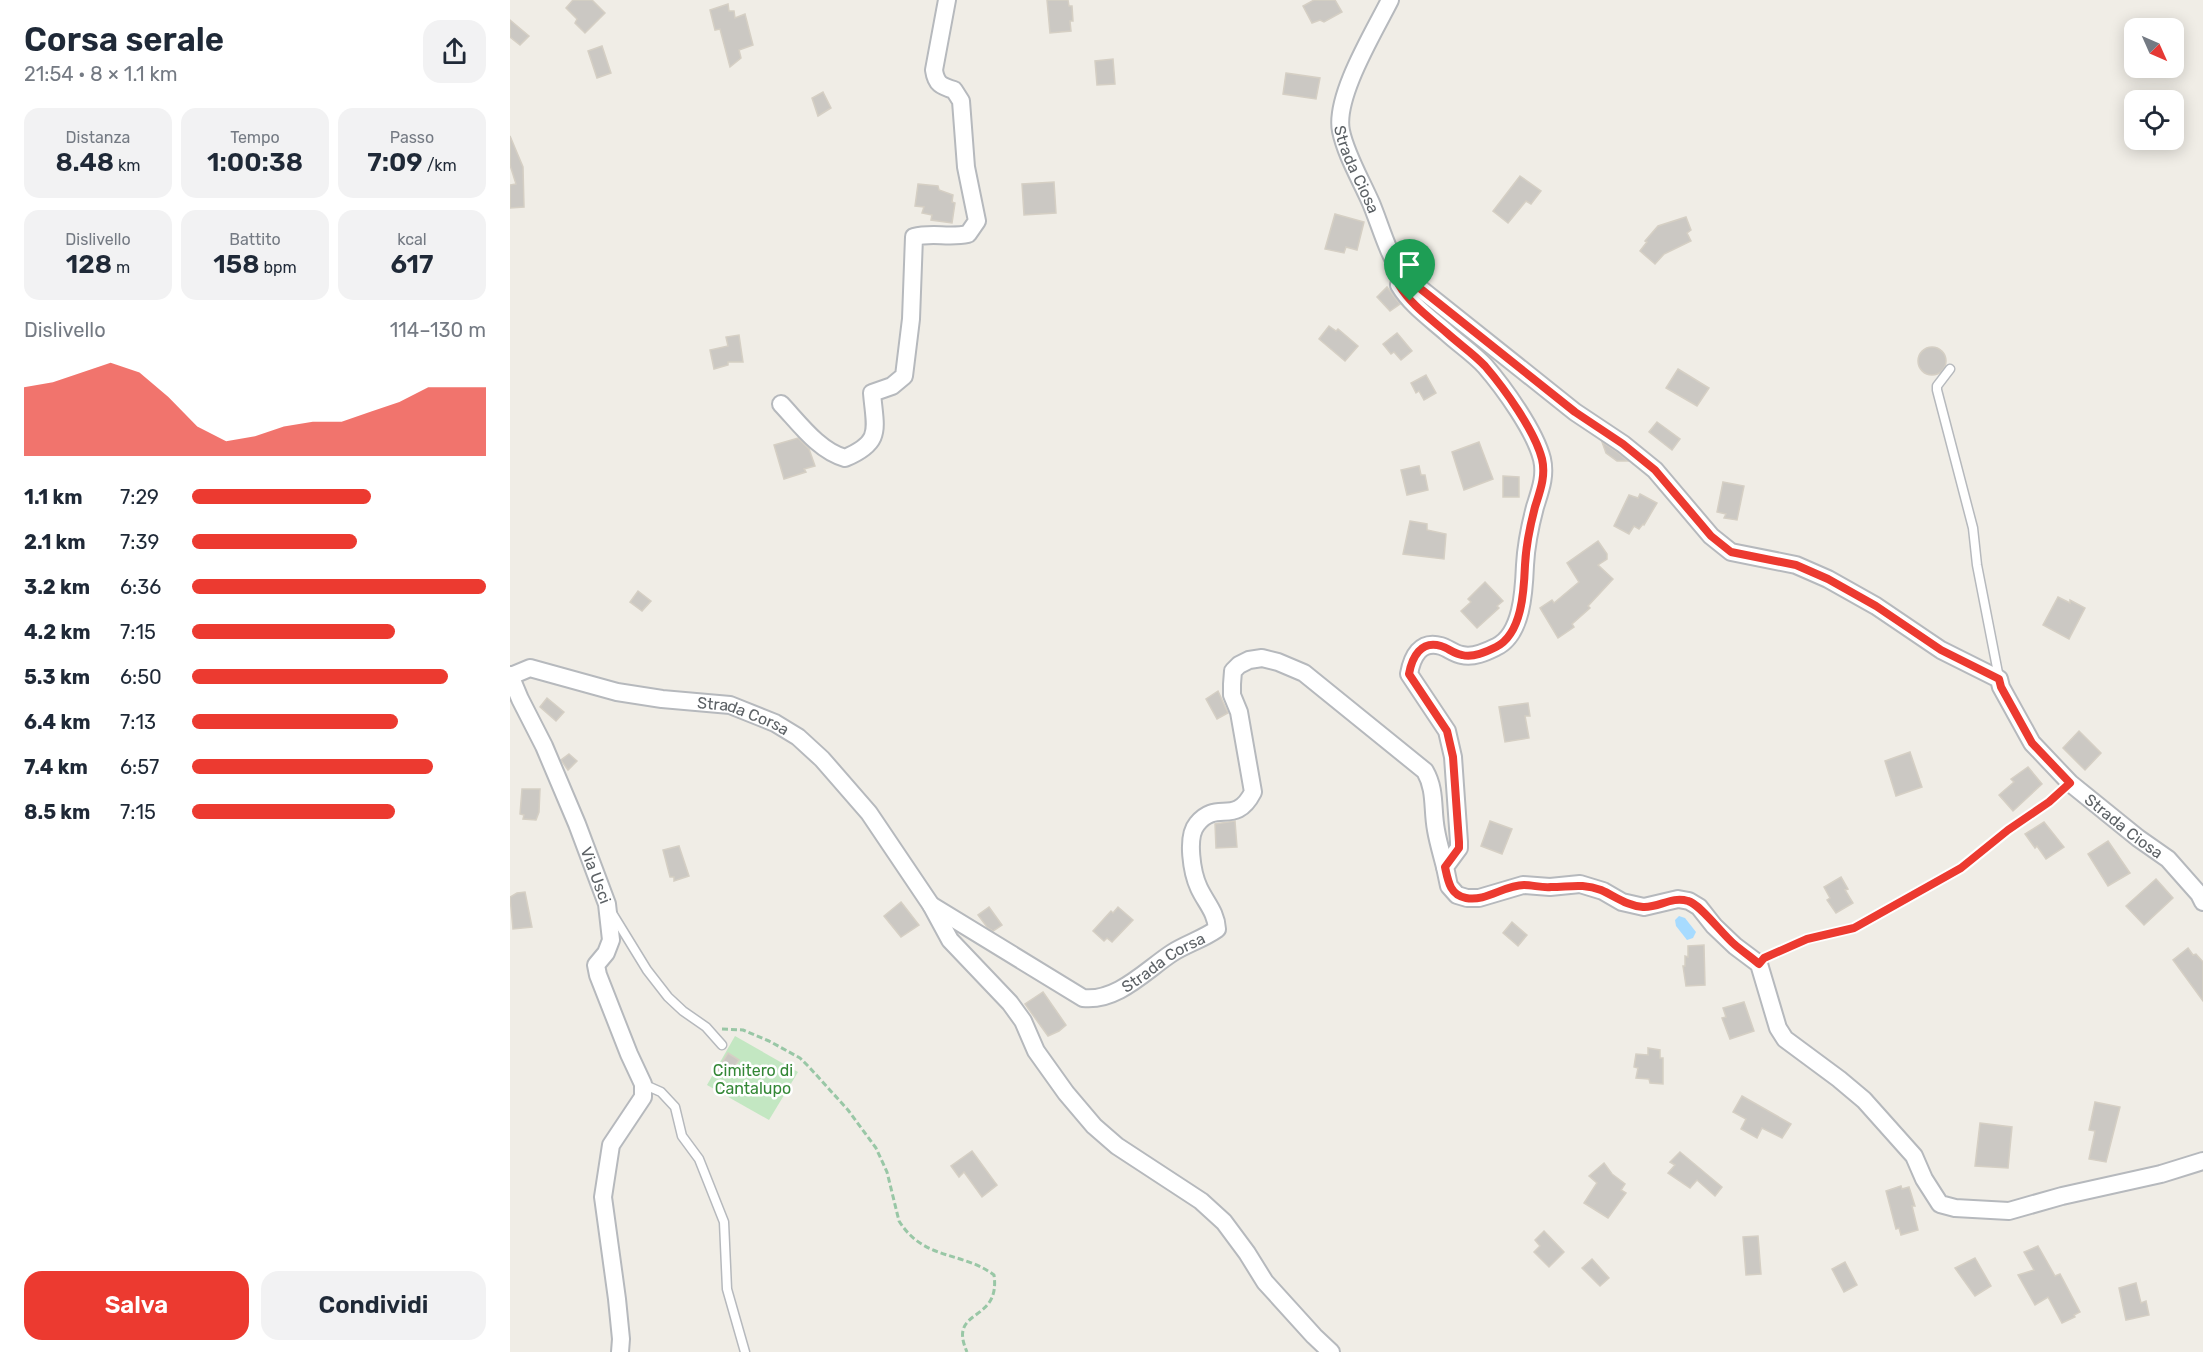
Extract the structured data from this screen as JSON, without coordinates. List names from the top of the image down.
{
  "streets": {
    "street": ["Strada Ciosa", "Strada Corsa", "Via Usci"]
  },
  "crossings": [
    ["Strada Corsa", "Via Usci"]
  ],
  "parks": ["Cimitero di Cantalupo"],
  "north": "bottom right",
  "page": {
    "heading": ["Corsa serale", "21:54 · 8 × 1.1 km"],
    "stats": [
      ["Distanza", "8.48 km"],
      ["Tempo", "1:00:38"],
      ["Passo", "7:09 /km"],
      ["Dislivello", "128 m"],
      ["Battito", "158 bpm"],
      ["kcal", "617"]
    ],
    "chart": ["Dislivello", "114–130 m"],
    "list": [
      {
        "name": "1.1 km",
        "note": "7:29"
      },
      {
        "name": "2.1 km",
        "note": "7:39"
      },
      {
        "name": "3.2 km",
        "note": "6:36"
      },
      {
        "name": "4.2 km",
        "note": "7:15"
      },
      {
        "name": "5.3 km",
        "note": "6:50"
      },
      {
        "name": "6.4 km",
        "note": "7:13"
      },
      {
        "name": "7.4 km",
        "note": "6:57"
      },
      {
        "name": "8.5 km",
        "note": "7:15"
      }
    ],
    "buttons": ["Salva", "Condividi"]
  }
}
